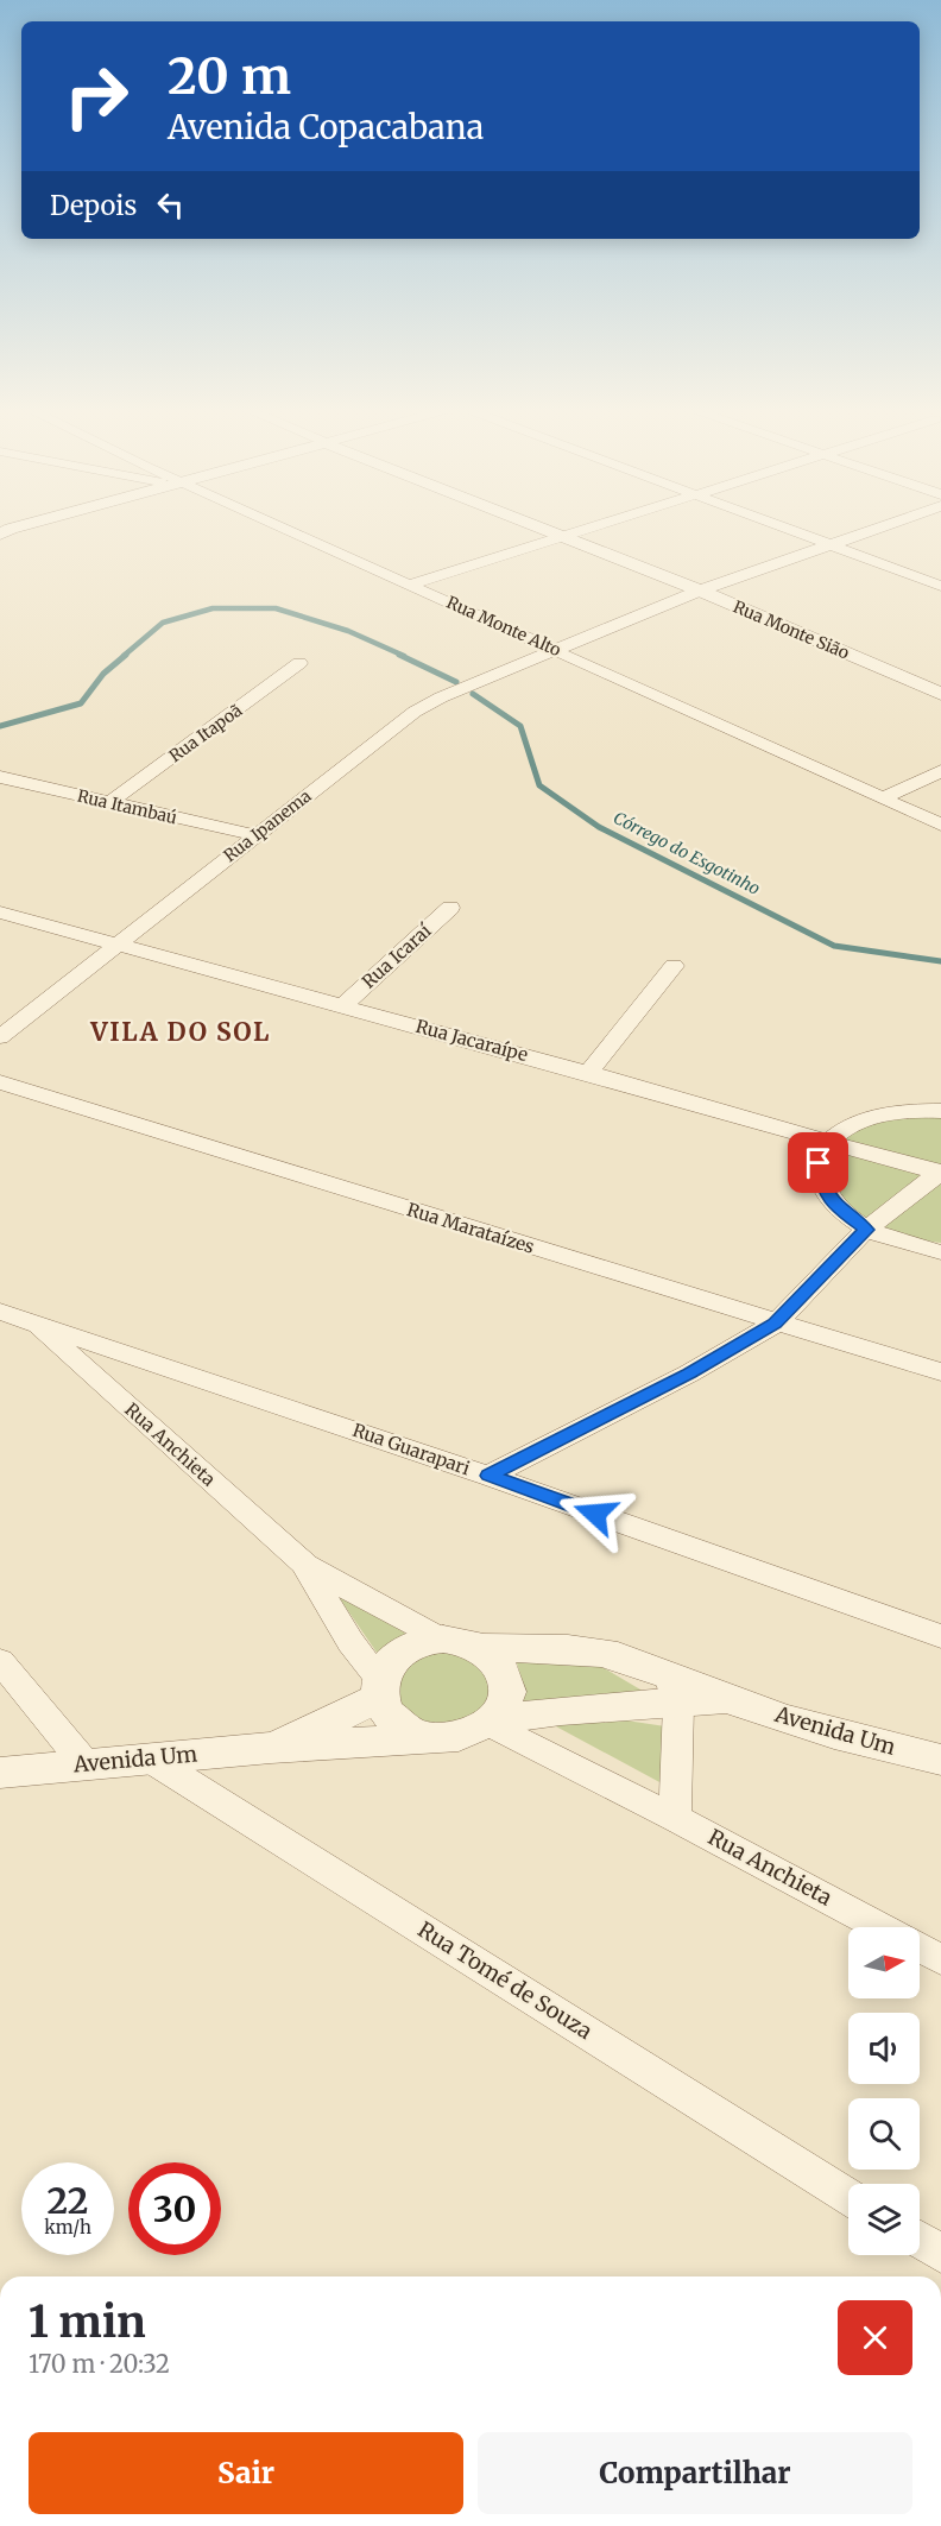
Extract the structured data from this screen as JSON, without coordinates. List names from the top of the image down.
{
  "streets": {
    "street": [
      "Rua Monte Alto",
      "Rua Monte Sião",
      "Rua Itapoã",
      "Rua Itambaú",
      "Rua Ipanema",
      "Rua Icaraí",
      "Rua Jacaraípe",
      "Rua Marataízes",
      "Rua Anchieta",
      "Rua Guarapari",
      "Avenida Um",
      "Rua Tomé de Souza"
    ]
  },
  "crossings": [
    ["Rua Monte Alto", "Rua Ipanema"],
    ["Rua Monte Sião", "Rua Ipanema"],
    ["Rua Itapoã", "Rua Itambaú"],
    ["Rua Itambaú", "Rua Ipanema"],
    ["Rua Ipanema", "Rua Jacaraípe"],
    ["Rua Icaraí", "Rua Jacaraípe"],
    ["Rua Anchieta", "Rua Guarapari"],
    ["Rua Anchieta", "Avenida Um"],
    ["Avenida Um", "Rua Tomé de Souza"]
  ],
  "districts": ["VILA DO SOL"],
  "water": ["Córrego do Esgotinho"],
  "north": "right",
  "page": {
    "turn": ["20 m", "Avenida Copacabana"],
    "then": "Depois",
    "speed": "22 km/h",
    "limit": "30",
    "heading": ["1 min", "170 m · 20:32"],
    "buttons": ["Sair", "Compartilhar"]
  }
}
